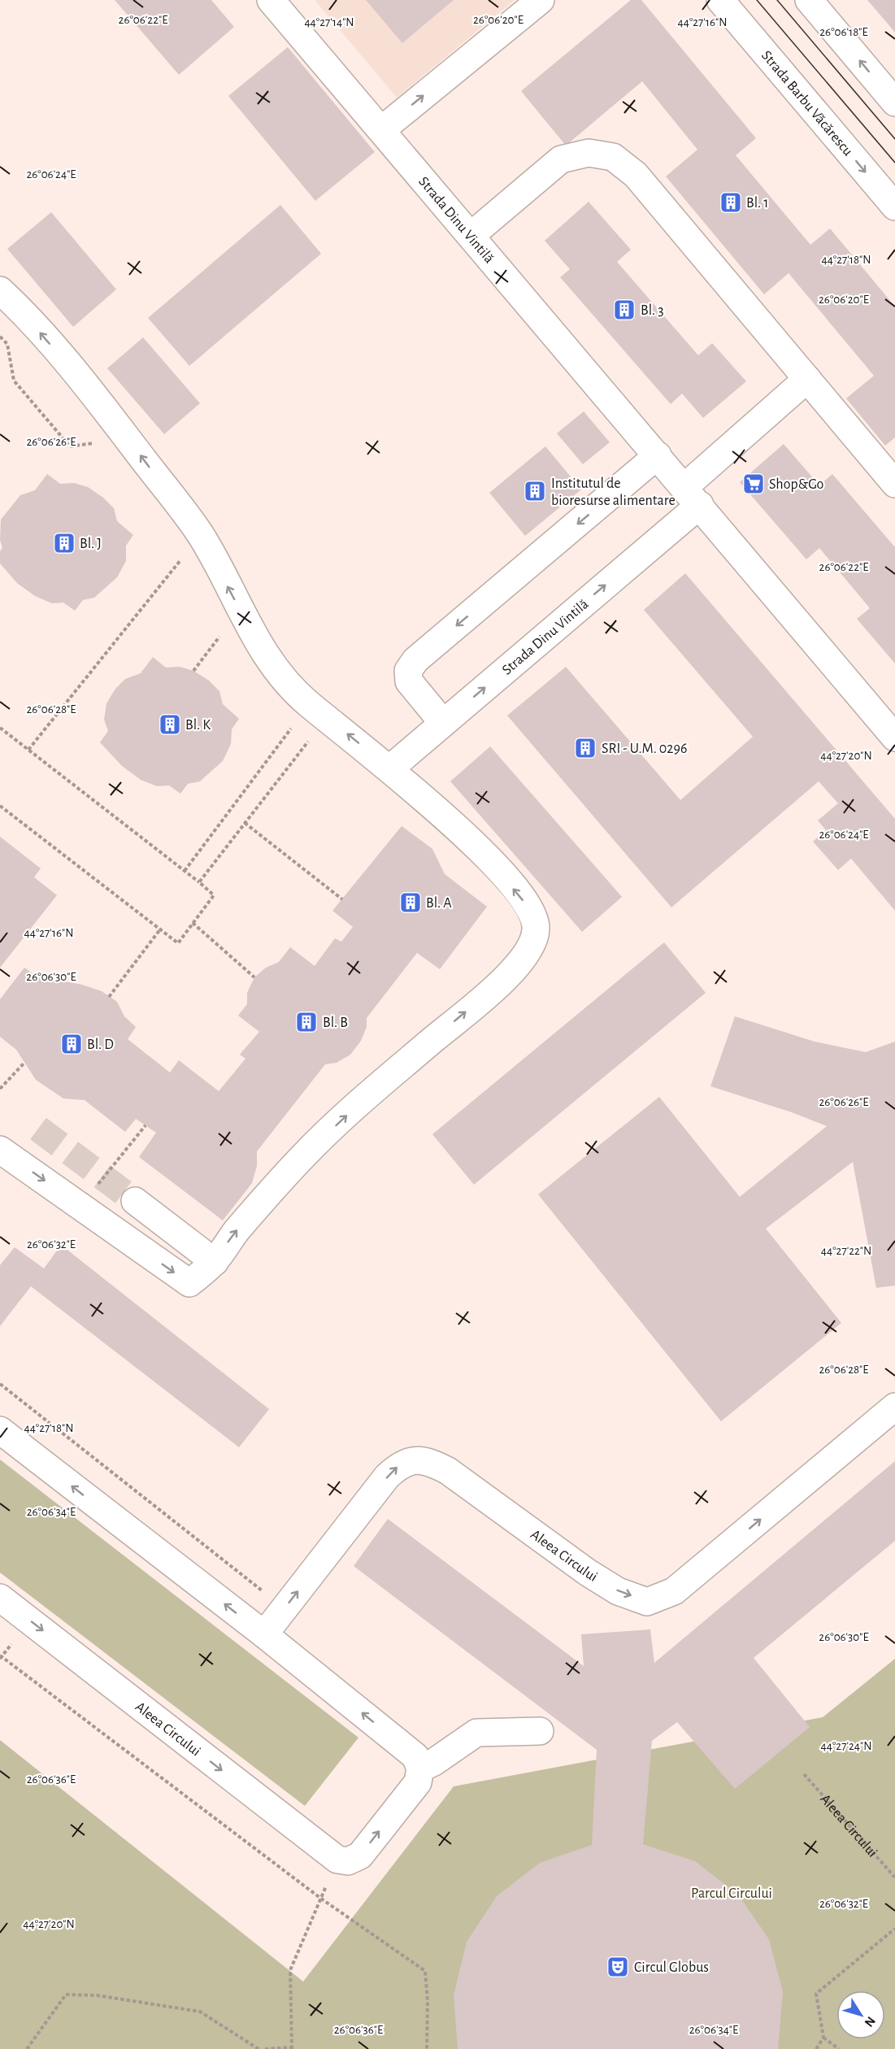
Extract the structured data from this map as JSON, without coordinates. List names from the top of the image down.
{
  "streets": {
    "street": ["Strada Barbu Văcărescu", "Strada Dinu Vintilă", "Aleea Circului"]
  },
  "parks": ["Parcul Circului"],
  "places": {
    "building": [
      "Bl. 1",
      "Bl. 3",
      "Institutul de bioresurse alimentare",
      "Bl. J",
      "Bl. K",
      "SRI - U.M. 0296",
      "Bl. A",
      "Bl. B",
      "Bl. D"
    ],
    "supermarket": ["Shop&Go"],
    "theatre": ["Circul Globus"]
  },
  "north": "bottom right",
  "coordinates": [
    "26°06'22\"E",
    "26°06'20\"E",
    "44°27'14\"N",
    "44°27'16\"N",
    "26°06'18\"E",
    "26°06'24\"E",
    "44°27'18\"N",
    "26°06'26\"E",
    "26°06'28\"E",
    "44°27'20\"N",
    "26°06'30\"E",
    "26°06'32\"E",
    "44°27'22\"N",
    "26°06'34\"E",
    "44°27'24\"N",
    "26°06'36\"E"
  ]
}
